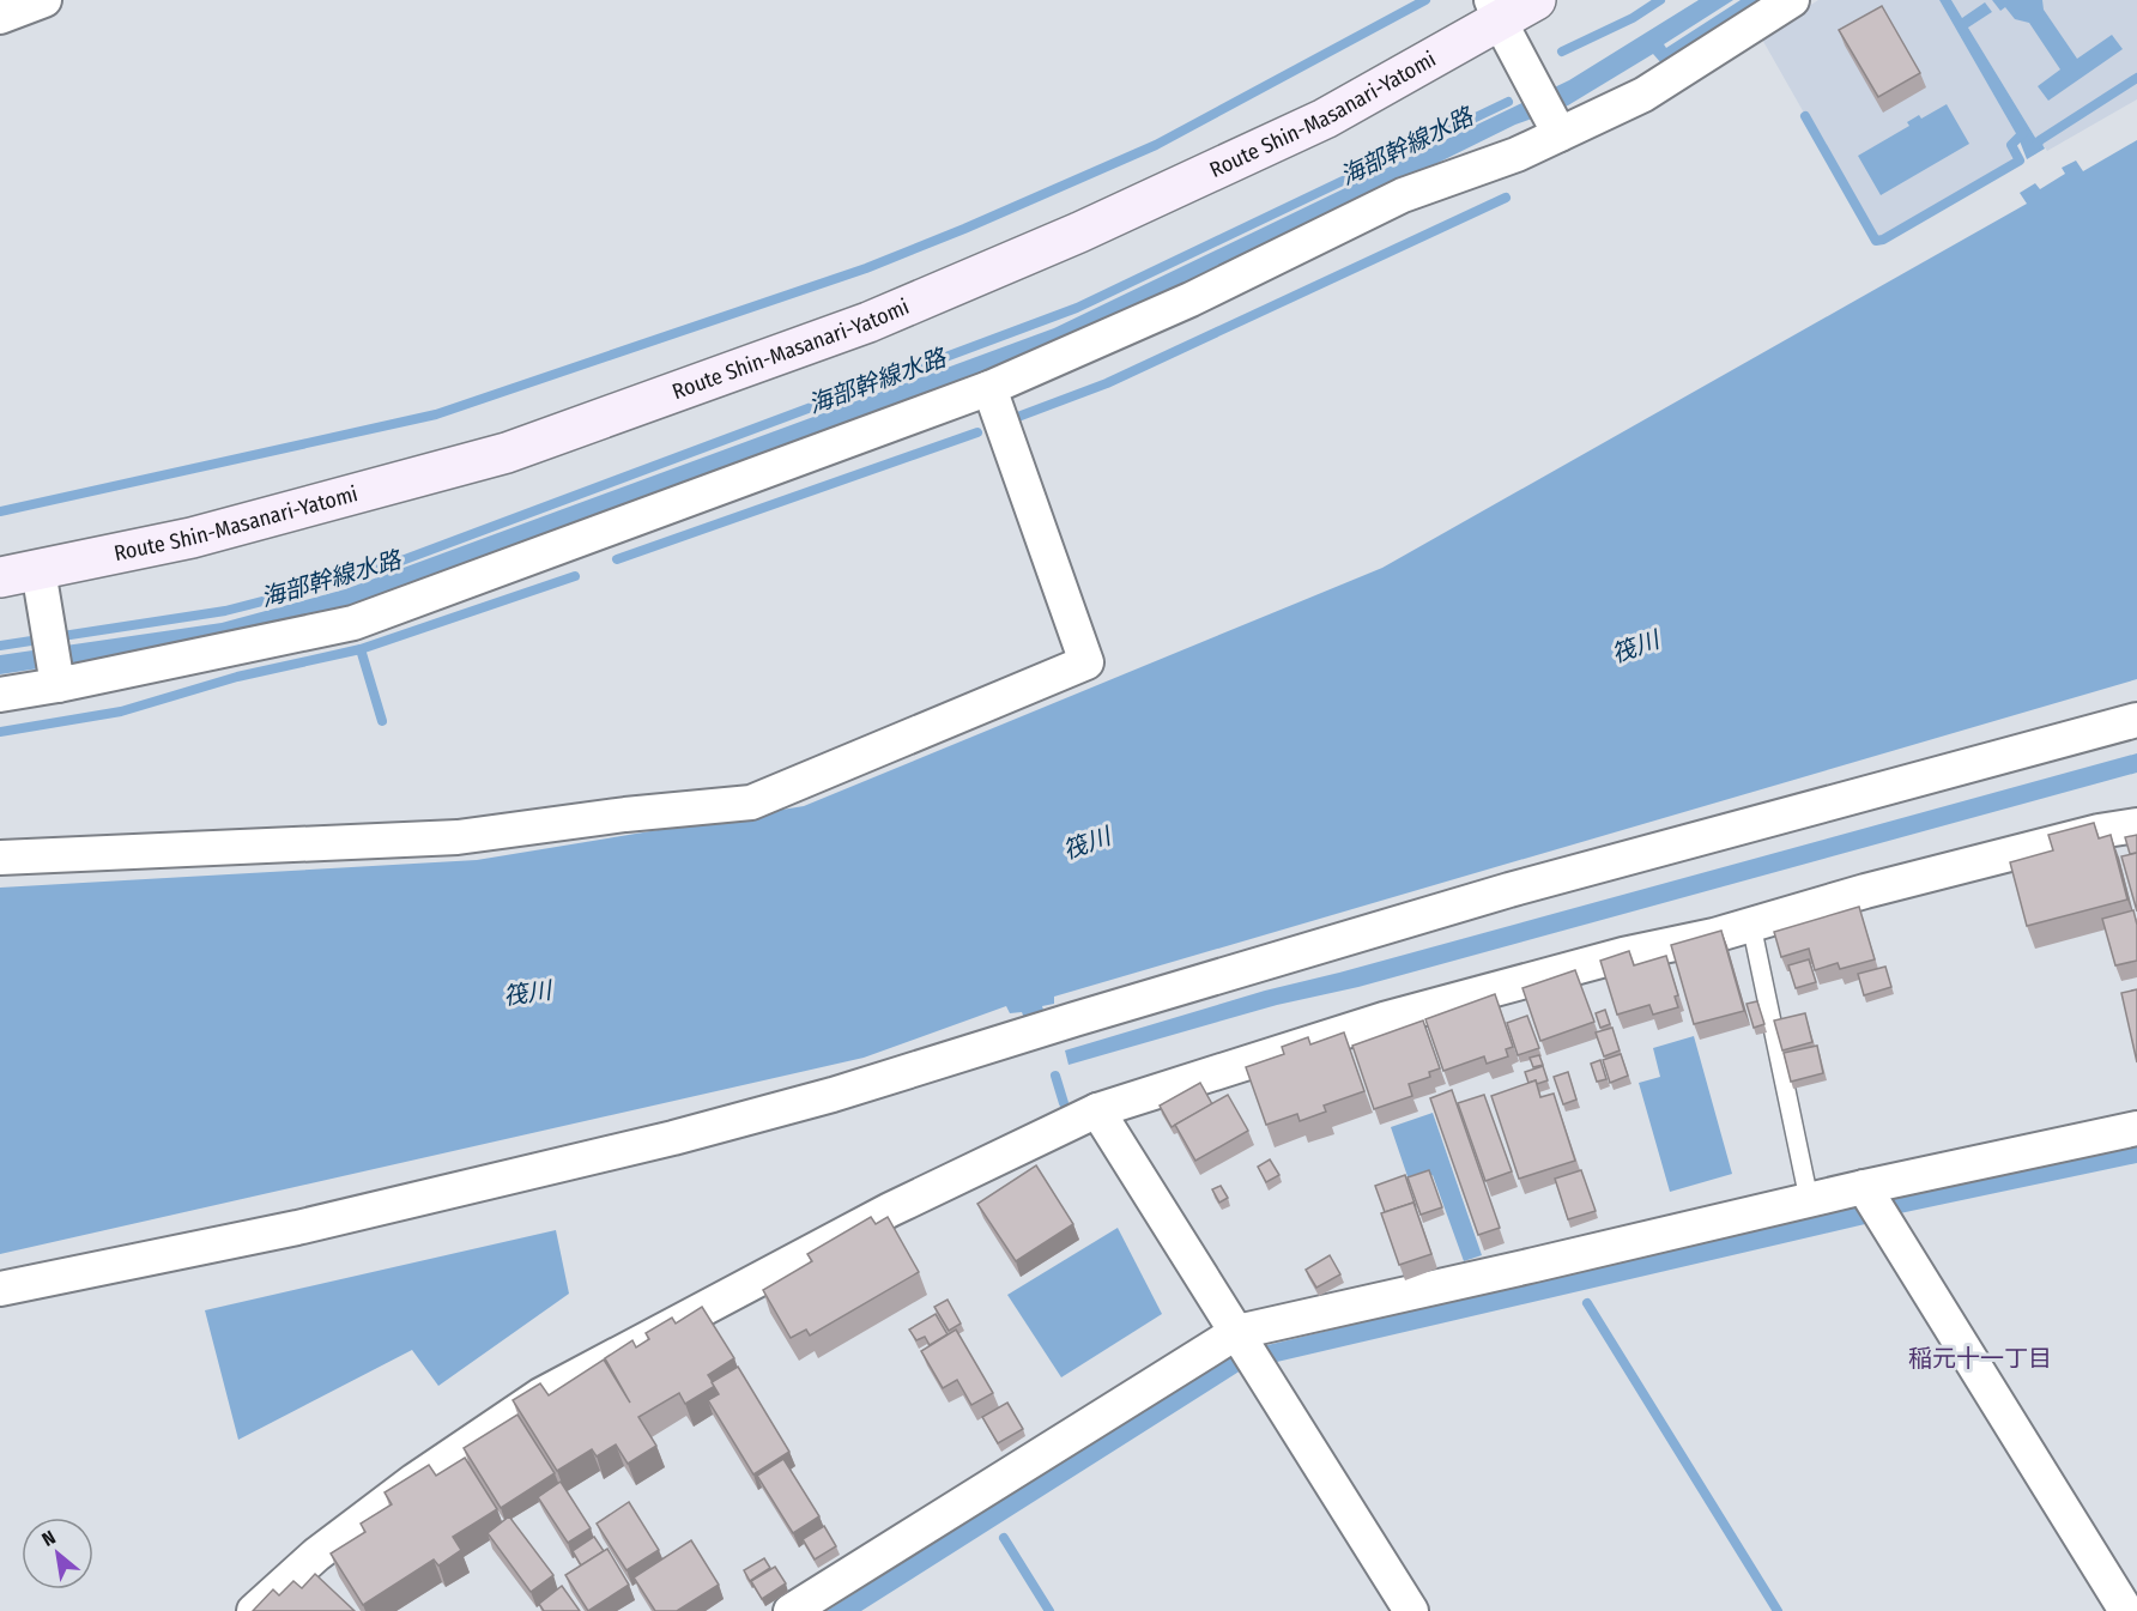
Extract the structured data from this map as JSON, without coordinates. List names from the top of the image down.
{
  "streets": {
    "main road": ["Route Shin-Masanari-Yatomi"]
  },
  "districts": ["稲元十一丁目"],
  "water": ["海部幹線水路", "筏川"],
  "north": "top left"
}
